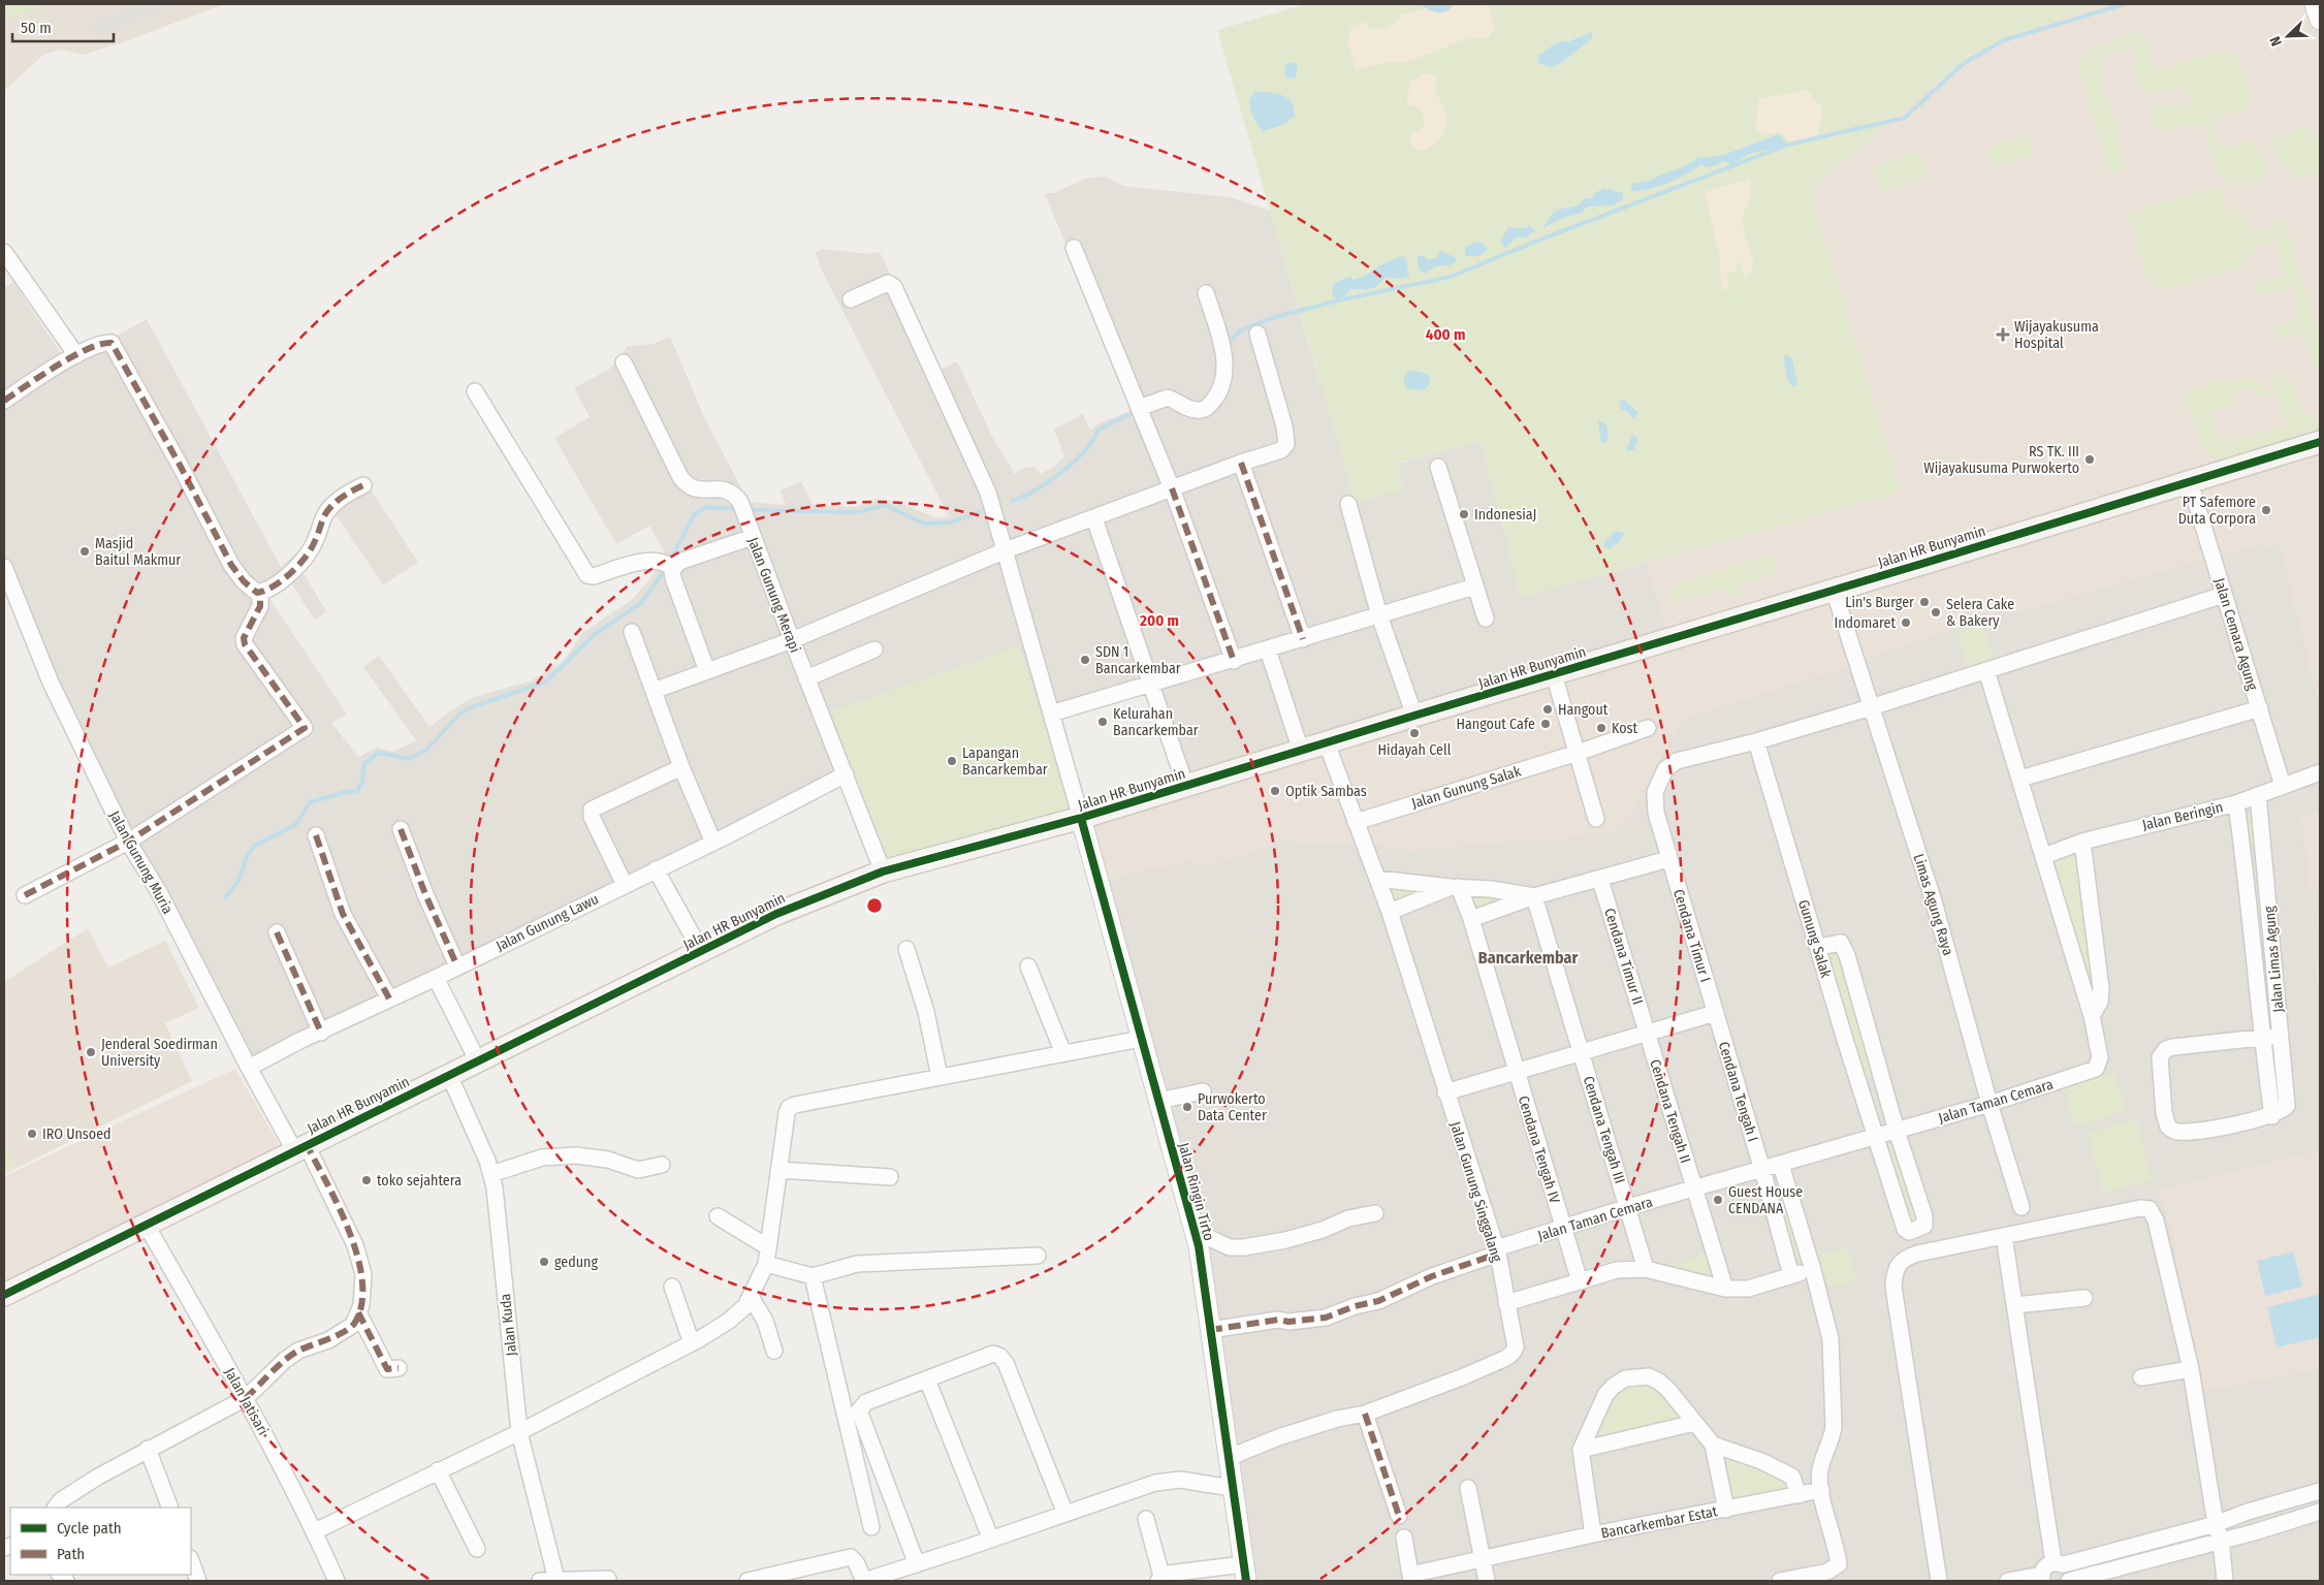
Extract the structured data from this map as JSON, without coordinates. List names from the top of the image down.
{
  "streets": {
    "main road": ["Jalan HR Bunyamin"],
    "street": [
      "Jalan Gunung Merapi",
      "Jalan Cemara Agung",
      "Jalan Gunung Salak",
      "Jalan Beringin",
      "Jalan Gunung Muria",
      "Limas Agung Raya",
      "Jalan Gunung Lawu",
      "Cendana Timur I",
      "Gunung Salak",
      "Cendana Timur II",
      "Jalan Limas Agung",
      "Cendana Tengah I",
      "Jalan Taman Cemara",
      "Cendana Tengah II",
      "Cendana Tengah III",
      "Cendana Tengah IV",
      "Jalan Ringin Tirto",
      "Jalan Gunung Singgalang",
      "Jalan Kuda",
      "Jalan Jatisari",
      "Bancarkembar Estat"
    ]
  },
  "crossings": [
    ["Jalan HR Bunyamin", "Jalan Gunung Merapi"],
    ["Jalan HR Bunyamin", "Jalan Cemara Agung"],
    ["Jalan HR Bunyamin", "Jalan Gunung Muria"],
    ["Jalan HR Bunyamin", "Limas Agung Raya"],
    ["Jalan HR Bunyamin", "Jalan Ringin Tirto"],
    ["Jalan HR Bunyamin", "Jalan Gunung Singgalang"],
    ["Jalan HR Bunyamin", "Jalan Kuda"],
    ["Jalan HR Bunyamin", "Jalan Jatisari"],
    ["Jalan Gunung Merapi", "Jalan Gunung Lawu"],
    ["Jalan Cemara Agung", "Jalan Beringin"],
    ["Jalan Cemara Agung", "Cendana Timur I"],
    ["Jalan Gunung Salak", "Jalan Gunung Singgalang"],
    ["Jalan Beringin", "Jalan Limas Agung"],
    ["Jalan Beringin", "Jalan Taman Cemara"],
    ["Jalan Gunung Muria", "Jalan Gunung Lawu"],
    ["Limas Agung Raya", "Cendana Timur I"],
    ["Limas Agung Raya", "Jalan Taman Cemara"],
    ["Cendana Timur I", "Gunung Salak"],
    ["Cendana Timur I", "Cendana Tengah I"],
    ["Cendana Timur I", "Jalan Taman Cemara"],
    ["Gunung Salak", "Jalan Taman Cemara"],
    ["Cendana Timur II", "Cendana Tengah II"],
    ["Cendana Tengah I", "Jalan Taman Cemara"],
    ["Jalan Taman Cemara", "Cendana Tengah II"],
    ["Jalan Taman Cemara", "Cendana Tengah III"],
    ["Jalan Taman Cemara", "Cendana Tengah IV"],
    ["Jalan Taman Cemara", "Jalan Ringin Tirto"],
    ["Jalan Taman Cemara", "Jalan Gunung Singgalang"],
    ["Jalan Ringin Tirto", "Jalan Gunung Singgalang"]
  ],
  "districts": ["Bancarkembar"],
  "places": {
    "health": ["Wijayakusuma Hospital"],
    "other": [
      "RS TK. III Wijayakusuma Purwokerto",
      "PT Safemore Duta Corpora",
      "IndonesiaJ",
      "Masjid Baitul Makmur",
      "Lin's Burger",
      "Selera Cake & Bakery",
      "Indomaret",
      "SDN 1 Bancarkembar",
      "Hangout",
      "Kelurahan Bancarkembar",
      "Hangout Cafe",
      "Kost",
      "Hidayah Cell",
      "Lapangan Bancarkembar",
      "Optik Sambas",
      "Jenderal Soedirman University",
      "Purwokerto Data Center",
      "IRO Unsoed",
      "toko sejahtera",
      "Guest House CENDANA",
      "gedung"
    ]
  },
  "legend": ["Cycle path", "Path"],
  "scale_bar": "50 m",
  "north": "bottom left",
  "rings": ["400 m", "200 m"]
}
